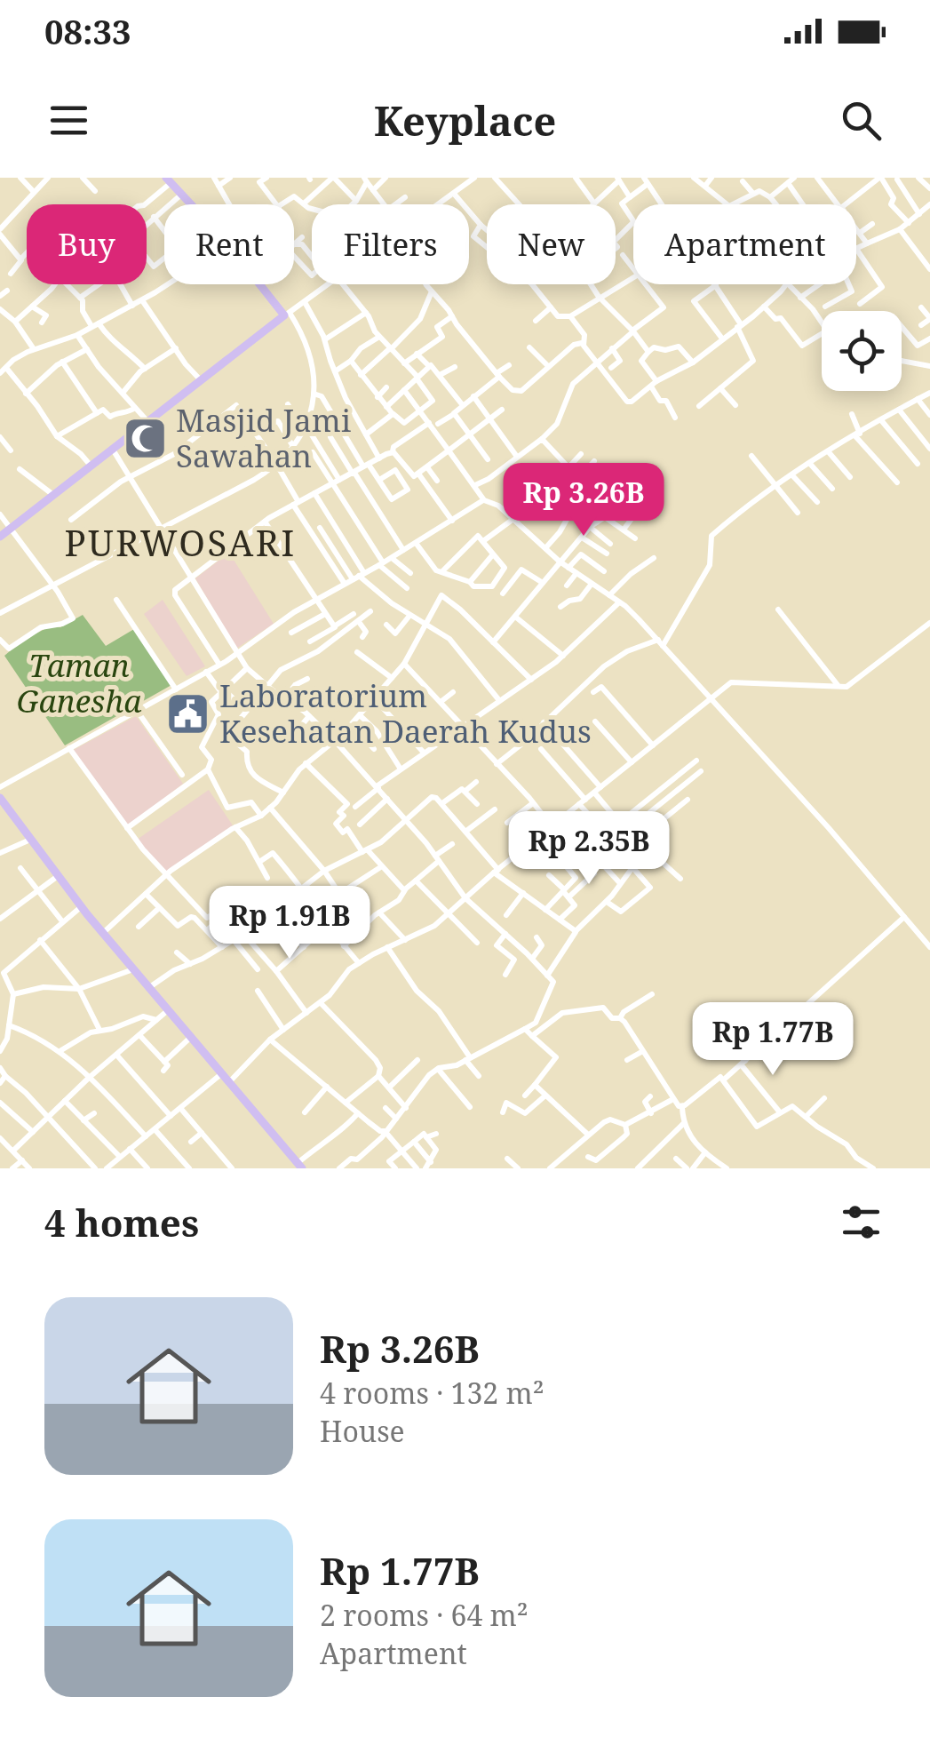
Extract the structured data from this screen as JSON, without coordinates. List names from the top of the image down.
{
  "districts": ["PURWOSARI"],
  "parks": ["Taman Ganesha"],
  "places": {
    "mosque": ["Masjid Jami Sawahan"],
    "public building": ["Laboratorium Kesehatan Daerah Kudus"]
  },
  "page": {
    "status": "08:33",
    "header": "Keyplace",
    "chip": [
      "Buy",
      "Rent",
      "Filters",
      "New",
      "Apartment"
    ],
    "price": [
      "Rp 3.26B",
      "Rp 2.35B",
      "Rp 1.91B",
      "Rp 1.77B"
    ],
    "heading": "4 homes",
    "list": [
      {
        "name": "Rp 3.26B",
        "note": "4 rooms · 132 m² · House"
      },
      {
        "name": "Rp 1.77B",
        "note": "2 rooms · 64 m² · Apartment"
      }
    ]
  }
}
